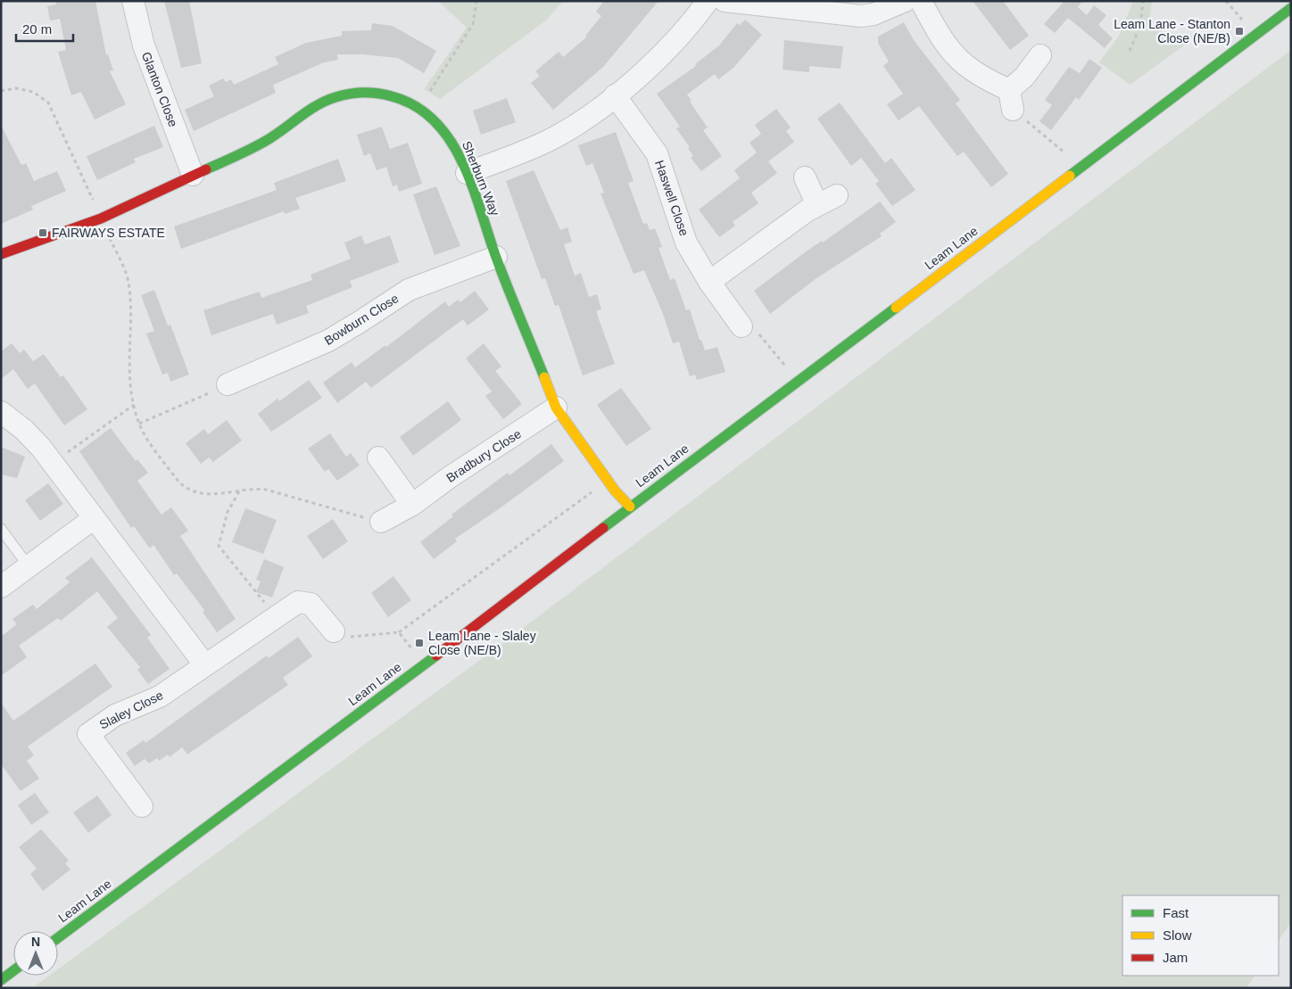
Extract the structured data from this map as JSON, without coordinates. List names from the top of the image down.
{
  "streets": {
    "main road": ["Sherburn Way", "Leam Lane"],
    "street": [
      "Glanton Close",
      "Haswell Close",
      "Bowburn Close",
      "Bradbury Close",
      "Slaley Close"
    ]
  },
  "crossings": [
    ["Glanton Close", "Sherburn Way"],
    ["Sherburn Way", "Leam Lane"],
    ["Sherburn Way", "Bowburn Close"],
    ["Sherburn Way", "Bradbury Close"]
  ],
  "places": {
    "transit": ["Leam Lane - Stanton Close (NE/B)", "FAIRWAYS ESTATE", "Leam Lane - Slaley Close (NE/B)"]
  },
  "legend": ["Fast", "Slow", "Jam"],
  "scale_bar": "20 m",
  "north": "top"
}
